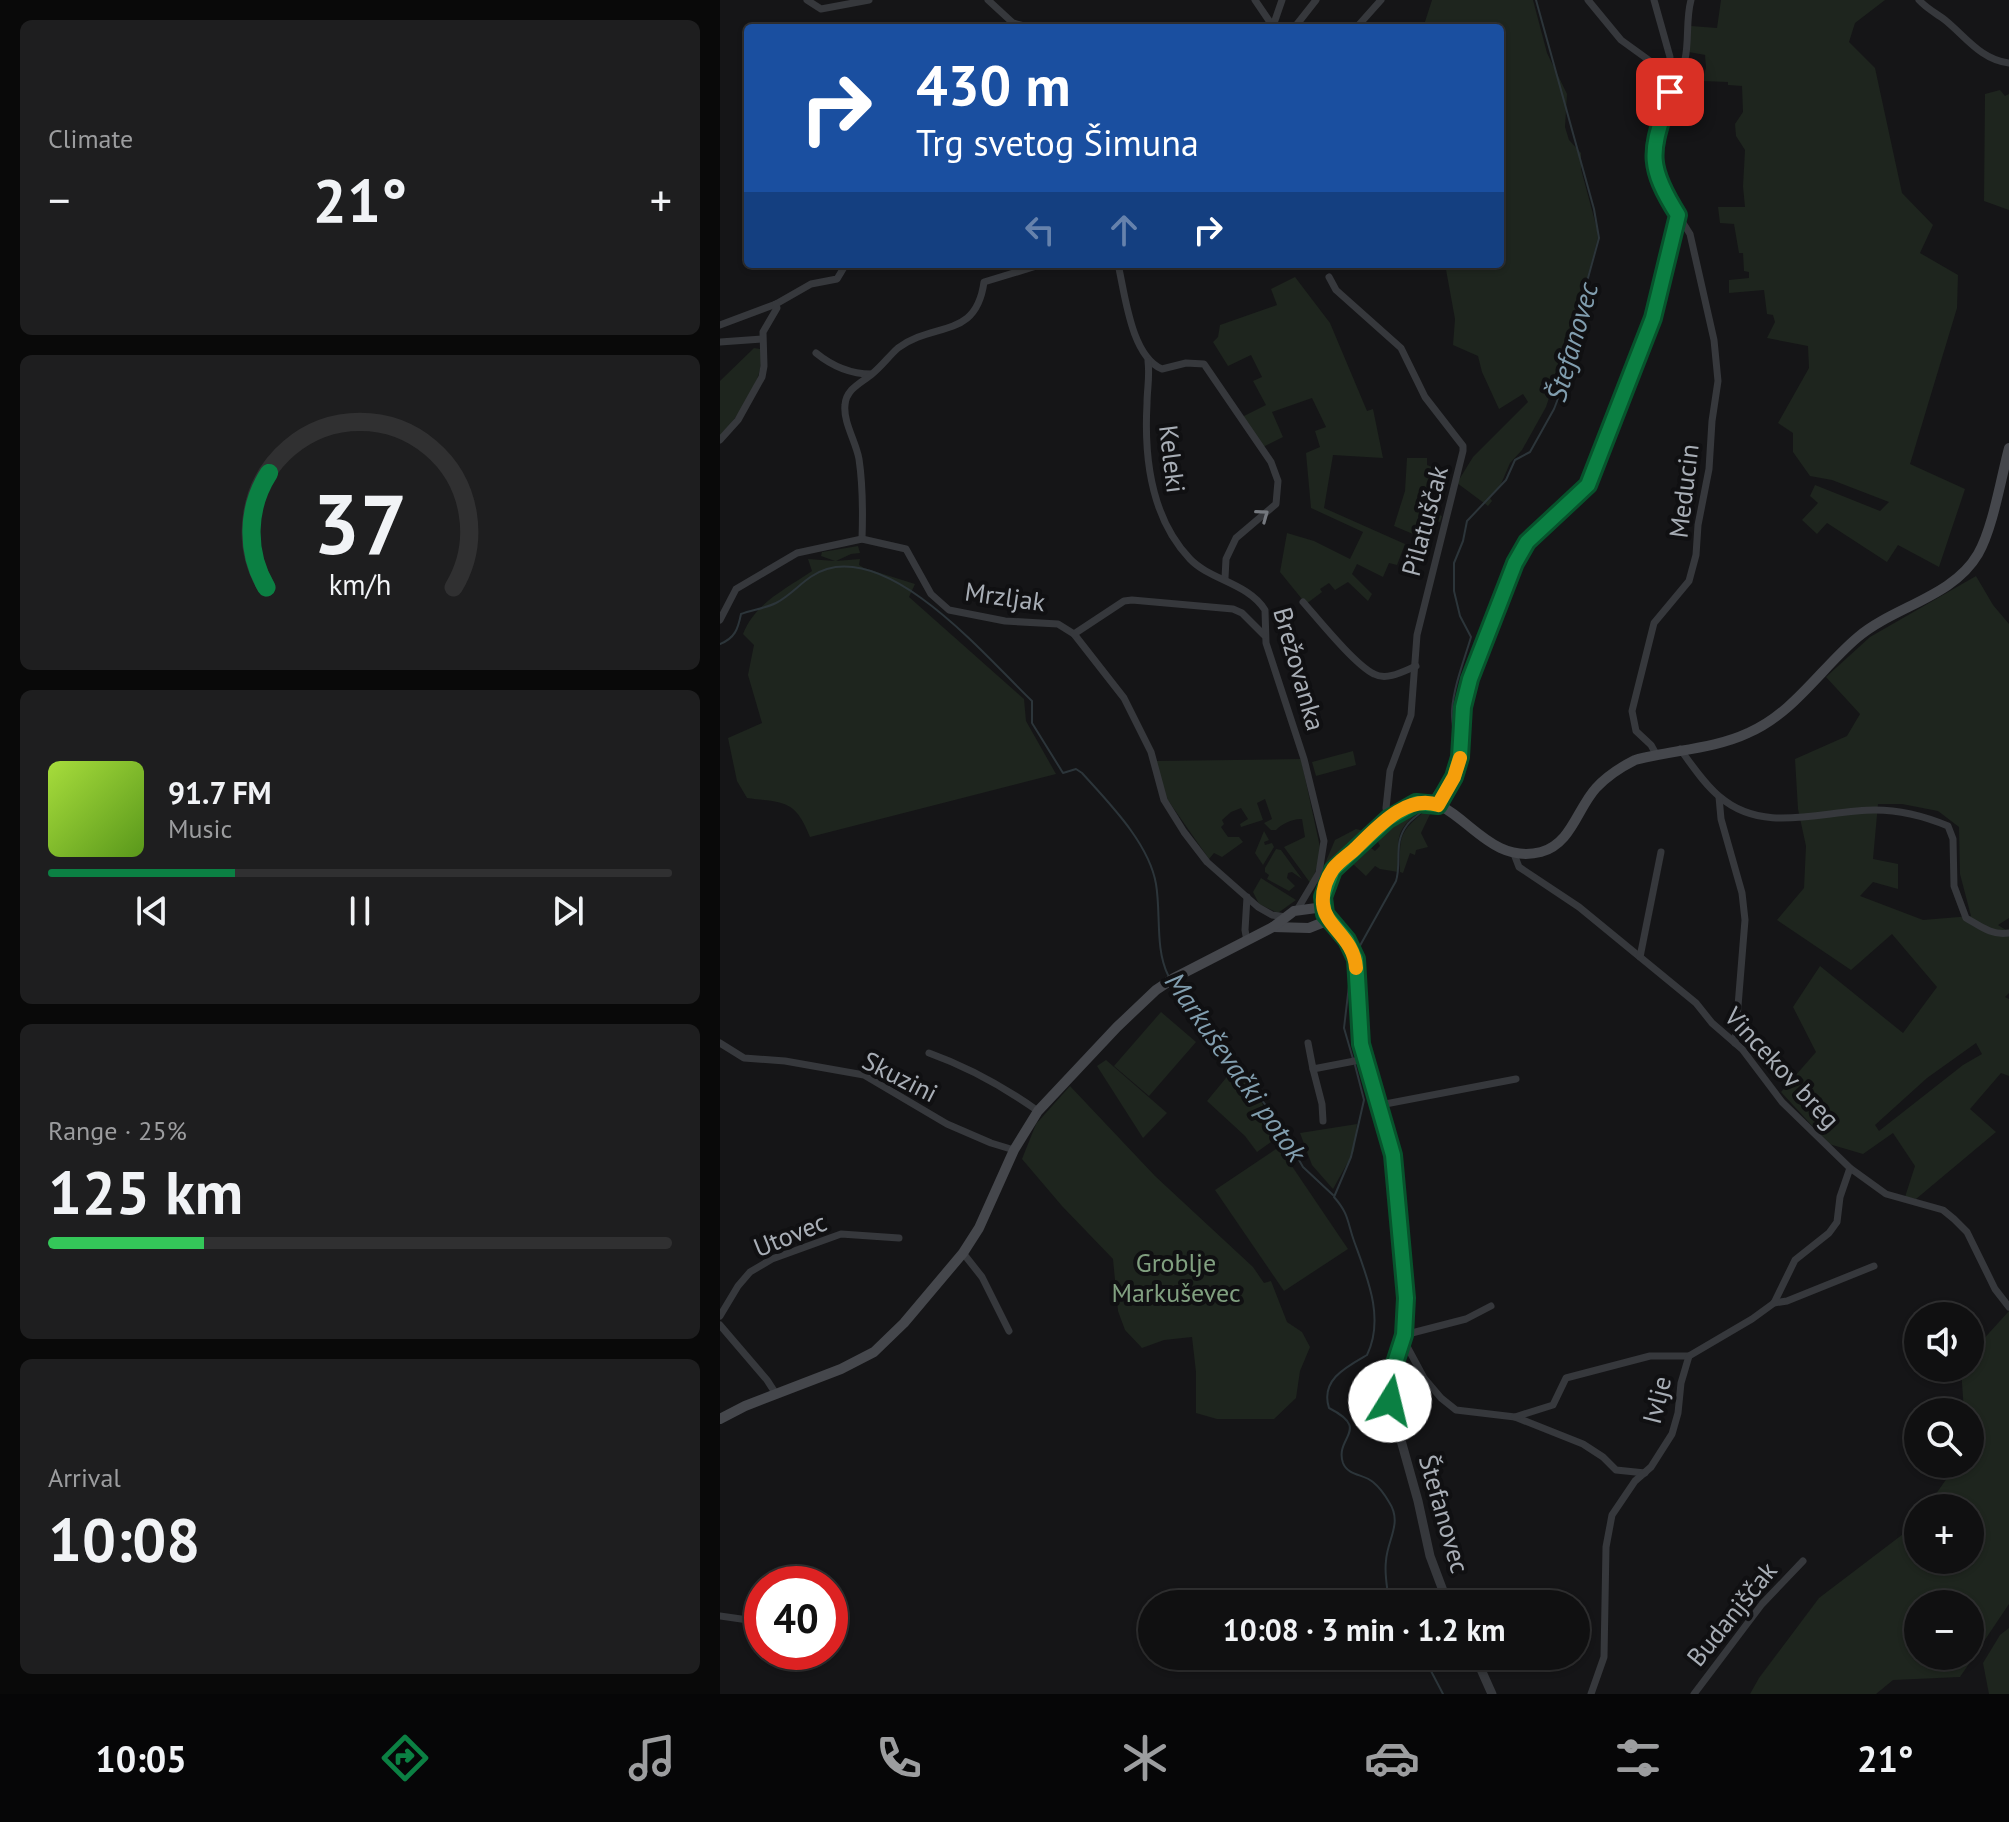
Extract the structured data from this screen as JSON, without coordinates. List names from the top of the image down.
{
  "streets": {
    "street": [
      "Keleki",
      "Meducin",
      "Pilatuščak",
      "Mrzljak",
      "Brežovanka",
      "Vincekov breg",
      "Skuzini",
      "Utovec",
      "Ivlje",
      "Štefanovec",
      "Budanjščak"
    ]
  },
  "crossings": [
    ["Keleki", "Brežovanka"],
    ["Mrzljak", "Brežovanka"],
    ["Vincekov breg", "Ivlje"]
  ],
  "water": ["Štefanovec", "Markuševački potok"],
  "parks": ["Groblje Markuševec"],
  "page": {
    "tile": [
      "Climate",
      ["Range · 25%", "125 km"],
      ["Arrival", "10:08"]
    ],
    "turn": ["430 m", "Trg svetog Šimuna"],
    "heat": ["−", "21°", "+"],
    "song": ["91.7 FM", "Music"],
    "map_buttons": ["+", "−"],
    "limit": "40",
    "trip": "10:08 · 3 min · 1.2 km",
    "tabs": ["10:05", "21°"],
    "gauge": ["37", "km/h"]
  }
}
